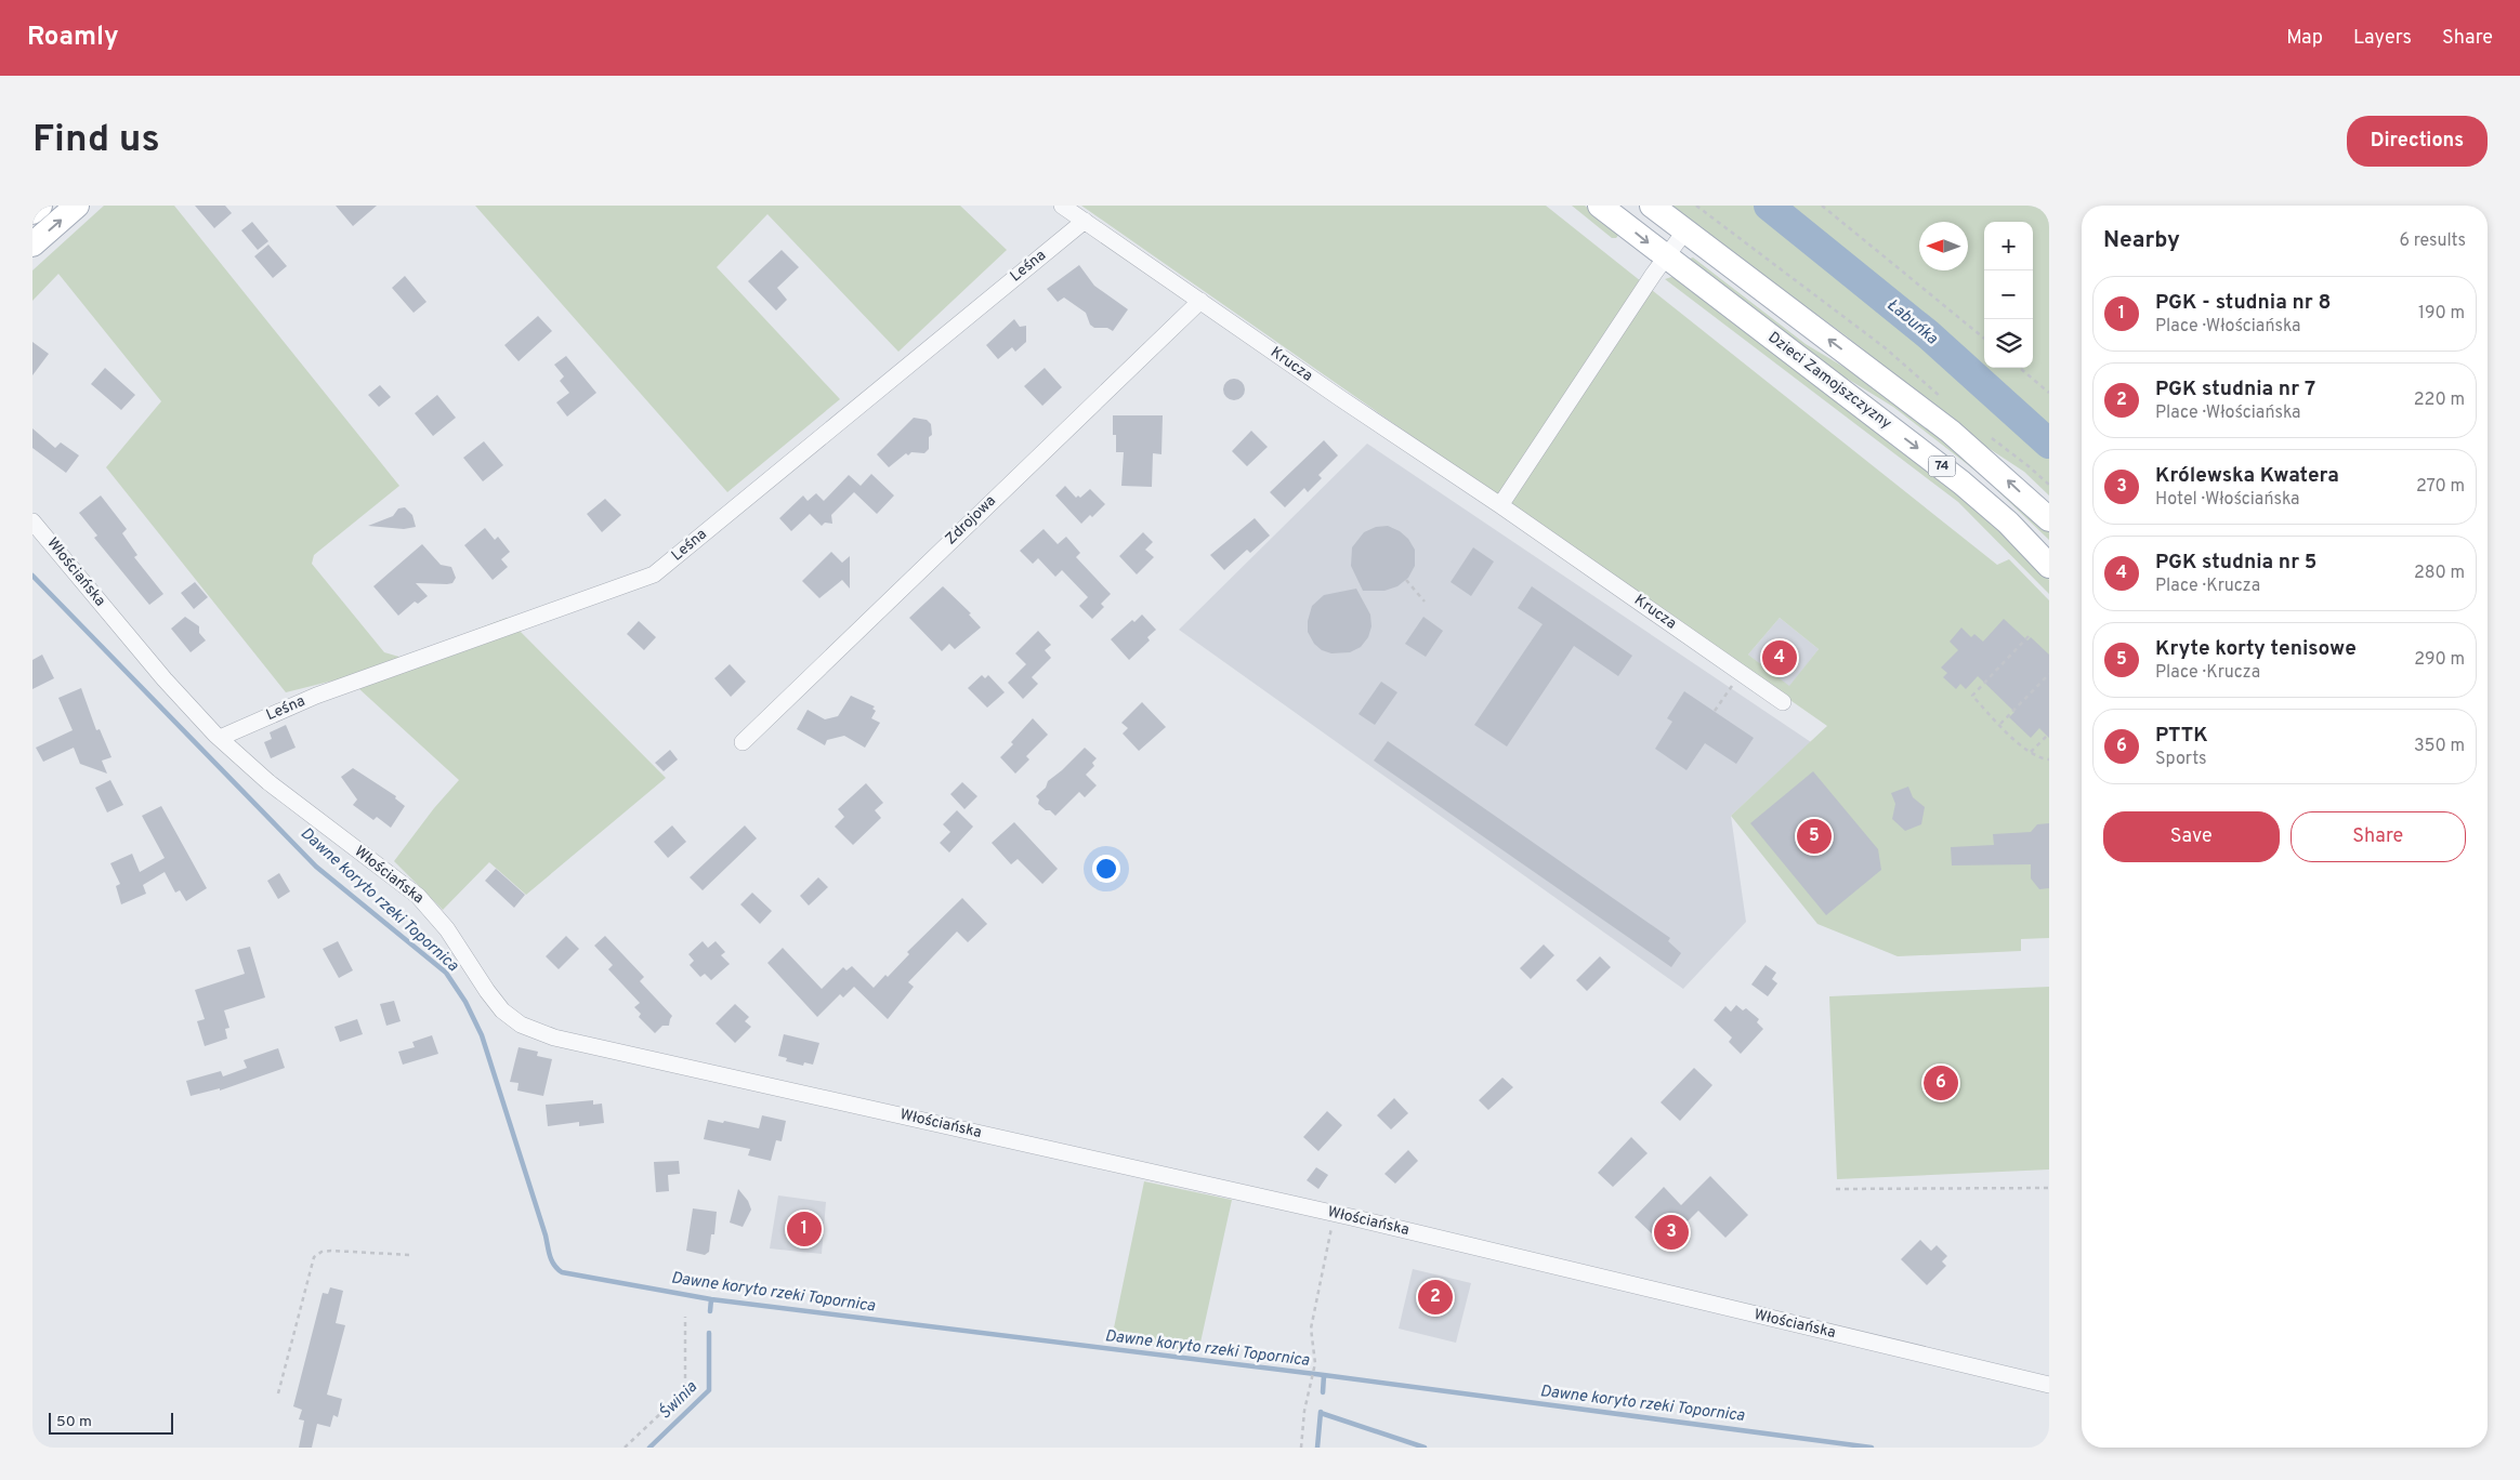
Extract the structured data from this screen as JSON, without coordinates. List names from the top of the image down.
{
  "streets": {
    "main road": ["Dzieci Zamojszczyzny", "74"],
    "street": [
      "Leśna",
      "Krucza",
      "Zdrojowa",
      "Włościańska"
    ]
  },
  "crossings": [
    ["Leśna", "Krucza"],
    ["Leśna", "Włościańska"],
    ["Krucza", "Zdrojowa"]
  ],
  "water": ["Łabuńka", "Dawne koryto rzeki Topornica", "Świnia"],
  "scale_bar": "50 m",
  "north": "left",
  "page": {
    "header": "Roamly",
    "nav": ["Map", "Layers", "Share"],
    "buttons": [
      "Directions",
      ["Save", "Share"]
    ],
    "title": "Find us",
    "heading": ["Nearby", "6 results"],
    "map_buttons": ["+", "−"],
    "list": [
      {
        "mark": "1",
        "name": "PGK - studnia nr 8",
        "note": "Place · Włościańska",
        "value": "190 m"
      },
      {
        "mark": "2",
        "name": "PGK studnia nr 7",
        "note": "Place · Włościańska",
        "value": "220 m"
      },
      {
        "mark": "3",
        "name": "Królewska Kwatera",
        "note": "Hotel · Włościańska",
        "value": "270 m"
      },
      {
        "mark": "4",
        "name": "PGK studnia nr 5",
        "note": "Place · Krucza",
        "value": "280 m"
      },
      {
        "mark": "5",
        "name": "Kryte korty tenisowe",
        "note": "Place · Krucza",
        "value": "290 m"
      },
      {
        "mark": "6",
        "name": "PTTK",
        "note": "Sports",
        "value": "350 m"
      }
    ],
    "pins": [
      "4",
      "5",
      "6",
      "1",
      "3",
      "2"
    ],
    "scale": "50 m"
  }
}
